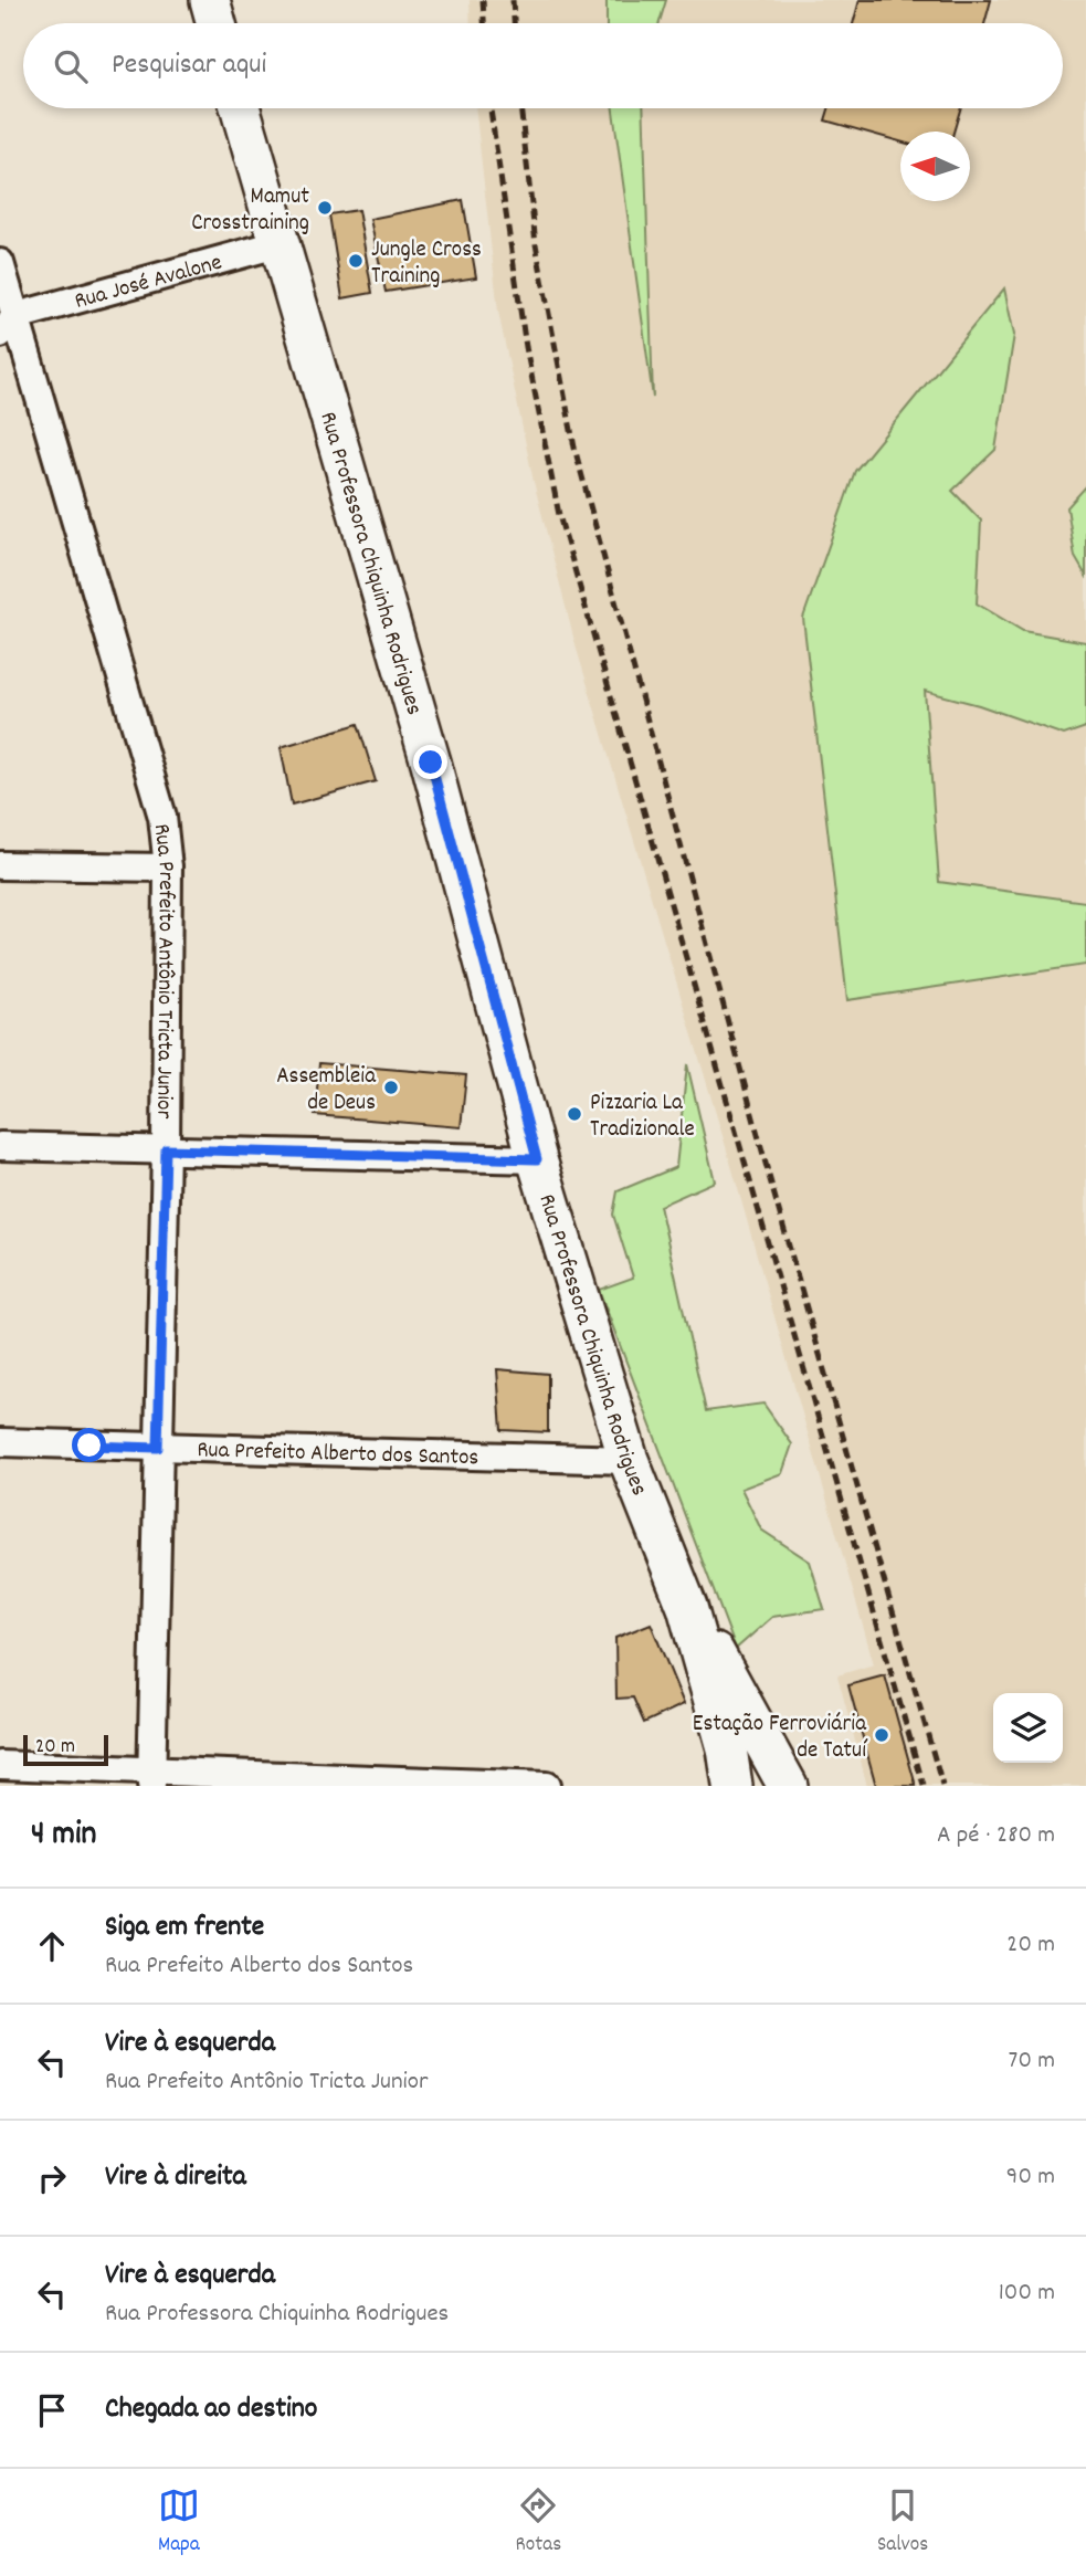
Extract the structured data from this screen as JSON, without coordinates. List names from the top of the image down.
{
  "streets": {
    "main road": ["Rua Professora Chiquinha Rodrigues"],
    "street": ["Rua José Avalone", "Rua Prefeito Antônio Tricta Junior", "Rua Prefeito Alberto dos Santos"]
  },
  "crossings": [
    ["Rua José Avalone", "Rua Professora Chiquinha Rodrigues"],
    ["Rua José Avalone", "Rua Prefeito Antônio Tricta Junior"],
    ["Rua Professora Chiquinha Rodrigues", "Rua Prefeito Alberto dos Santos"],
    ["Rua Prefeito Antônio Tricta Junior", "Rua Prefeito Alberto dos Santos"]
  ],
  "places": [
    "Mamut Crosstraining",
    "Jungle Cross Training",
    "Assembleia de Deus",
    "Pizzaria La Tradizionale",
    "Estação Ferroviária de Tatuí"
  ],
  "scale_bar": "20 m",
  "north": "left",
  "page": {
    "search": "Pesquisar aqui",
    "scale": "20 m",
    "heading": ["4 min", "A pé · 280 m"],
    "list": [
      ["Siga em frente", "Rua Prefeito Alberto dos Santos", "20 m"],
      ["Vire à esquerda", "Rua Prefeito Antônio Tricta Junior", "70 m"],
      ["Vire à direita", "90 m"],
      ["Vire à esquerda", "Rua Professora Chiquinha Rodrigues", "100 m"],
      "Chegada ao destino"
    ],
    "nav": ["Mapa", "Rotas", "Salvos"]
  }
}
